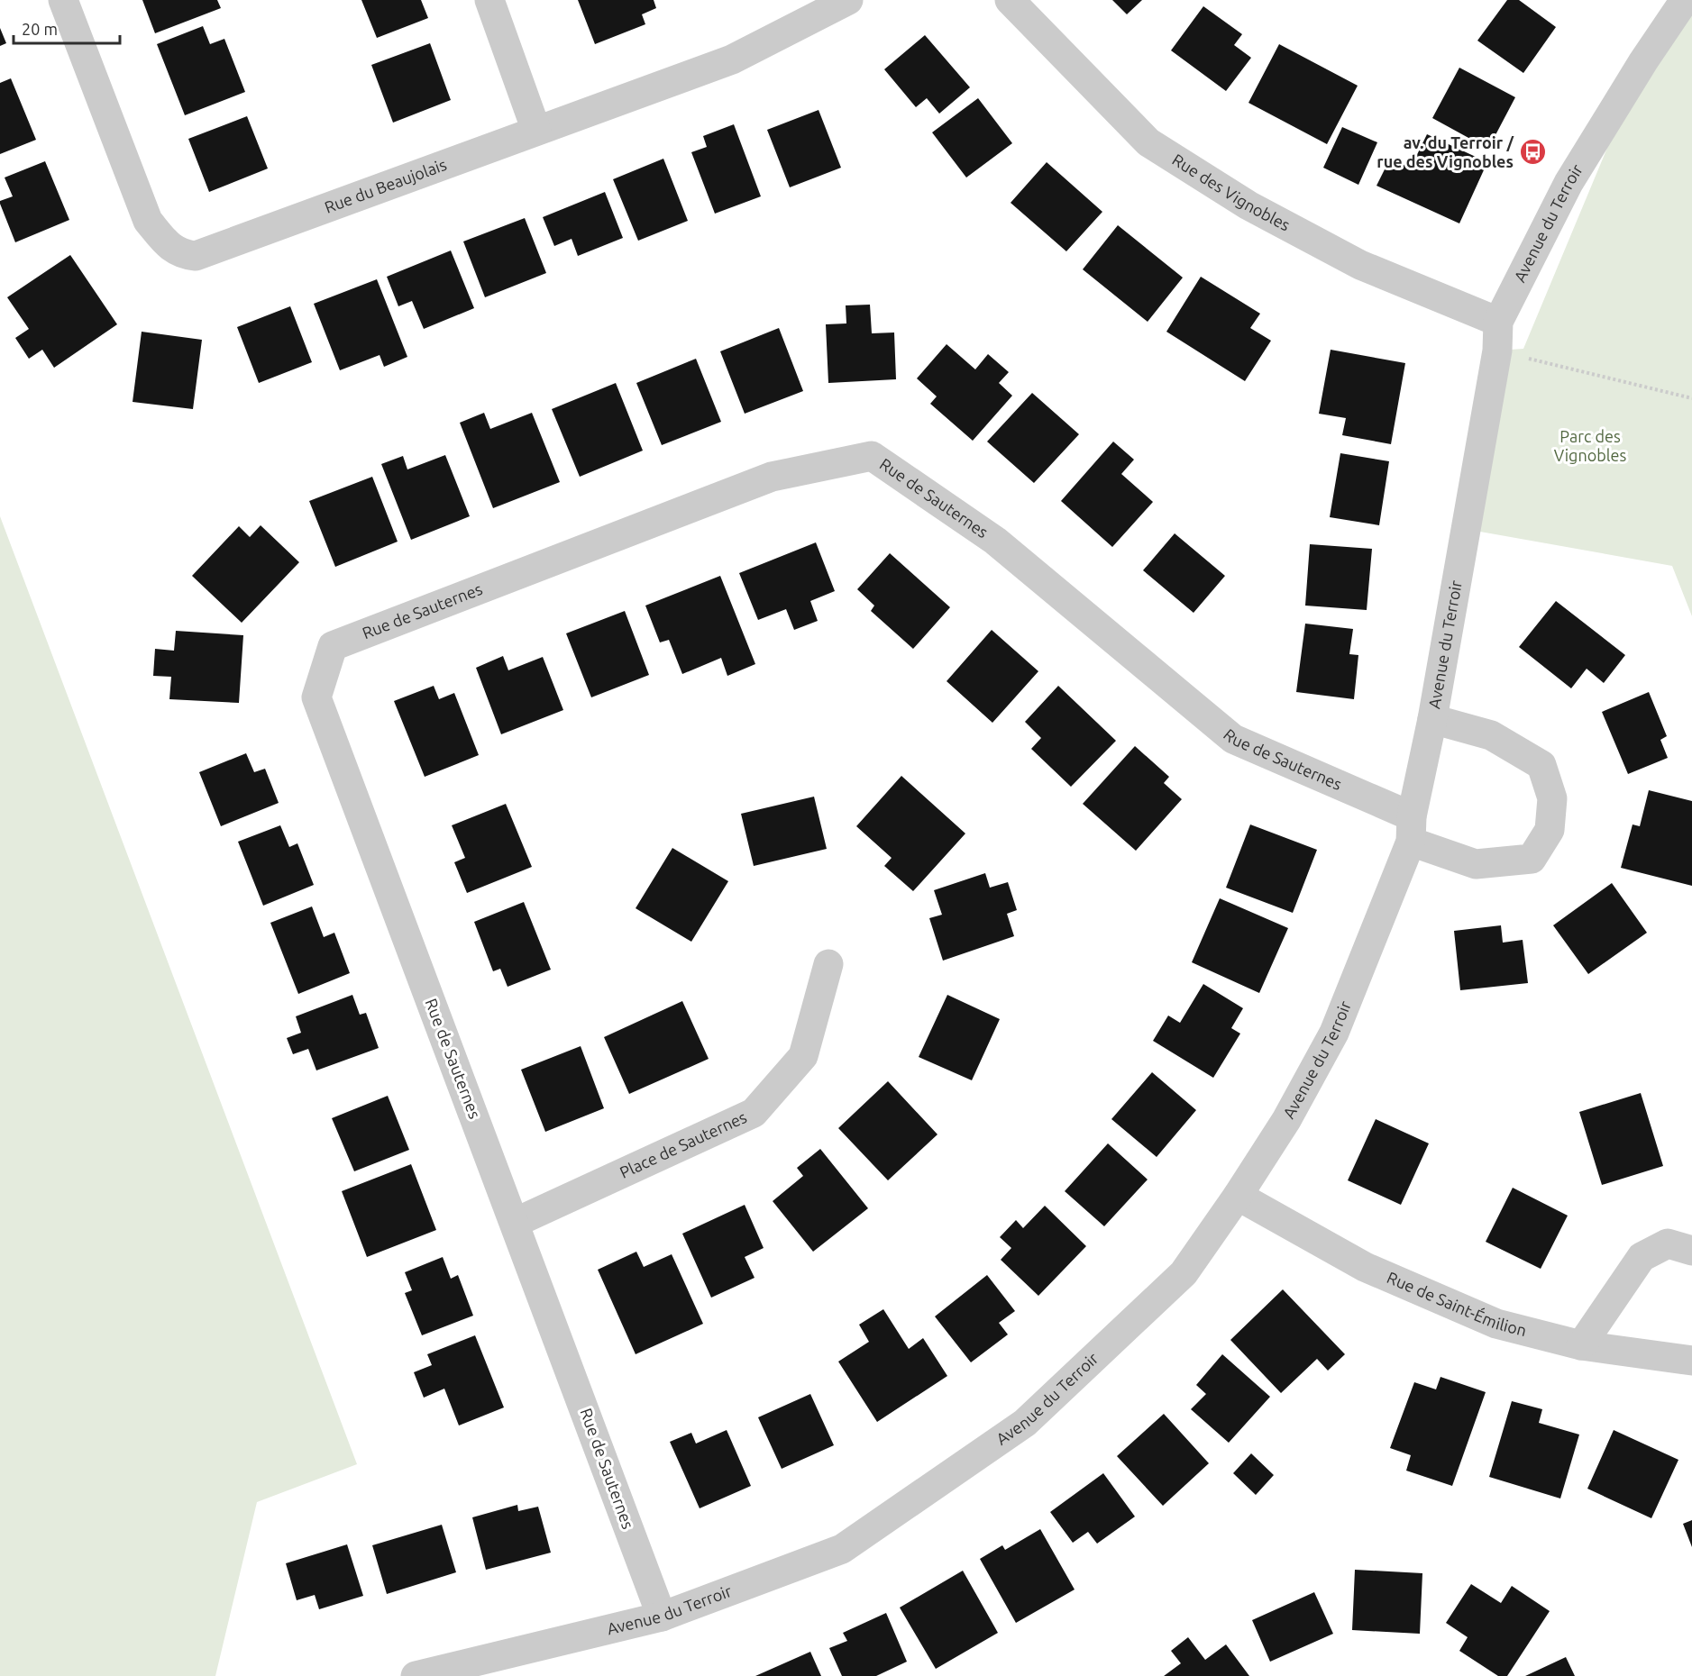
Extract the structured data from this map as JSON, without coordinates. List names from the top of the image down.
{
  "streets": {
    "street": [
      "Rue du Beaujolais",
      "Rue des Vignobles",
      "Avenue du Terroir",
      "Rue de Sauternes",
      "Place de Sauternes",
      "Rue de Saint-Émilion"
    ]
  },
  "crossings": [
    ["Rue des Vignobles", "Avenue du Terroir"],
    ["Avenue du Terroir", "Rue de Sauternes"],
    ["Avenue du Terroir", "Rue de Saint-Émilion"],
    ["Rue de Sauternes", "Place de Sauternes"]
  ],
  "parks": ["Parc des Vignobles"],
  "places": {
    "bus stop": ["av. du Terroir / rue des Vignobles"]
  },
  "scale_bar": "20 m"
}
